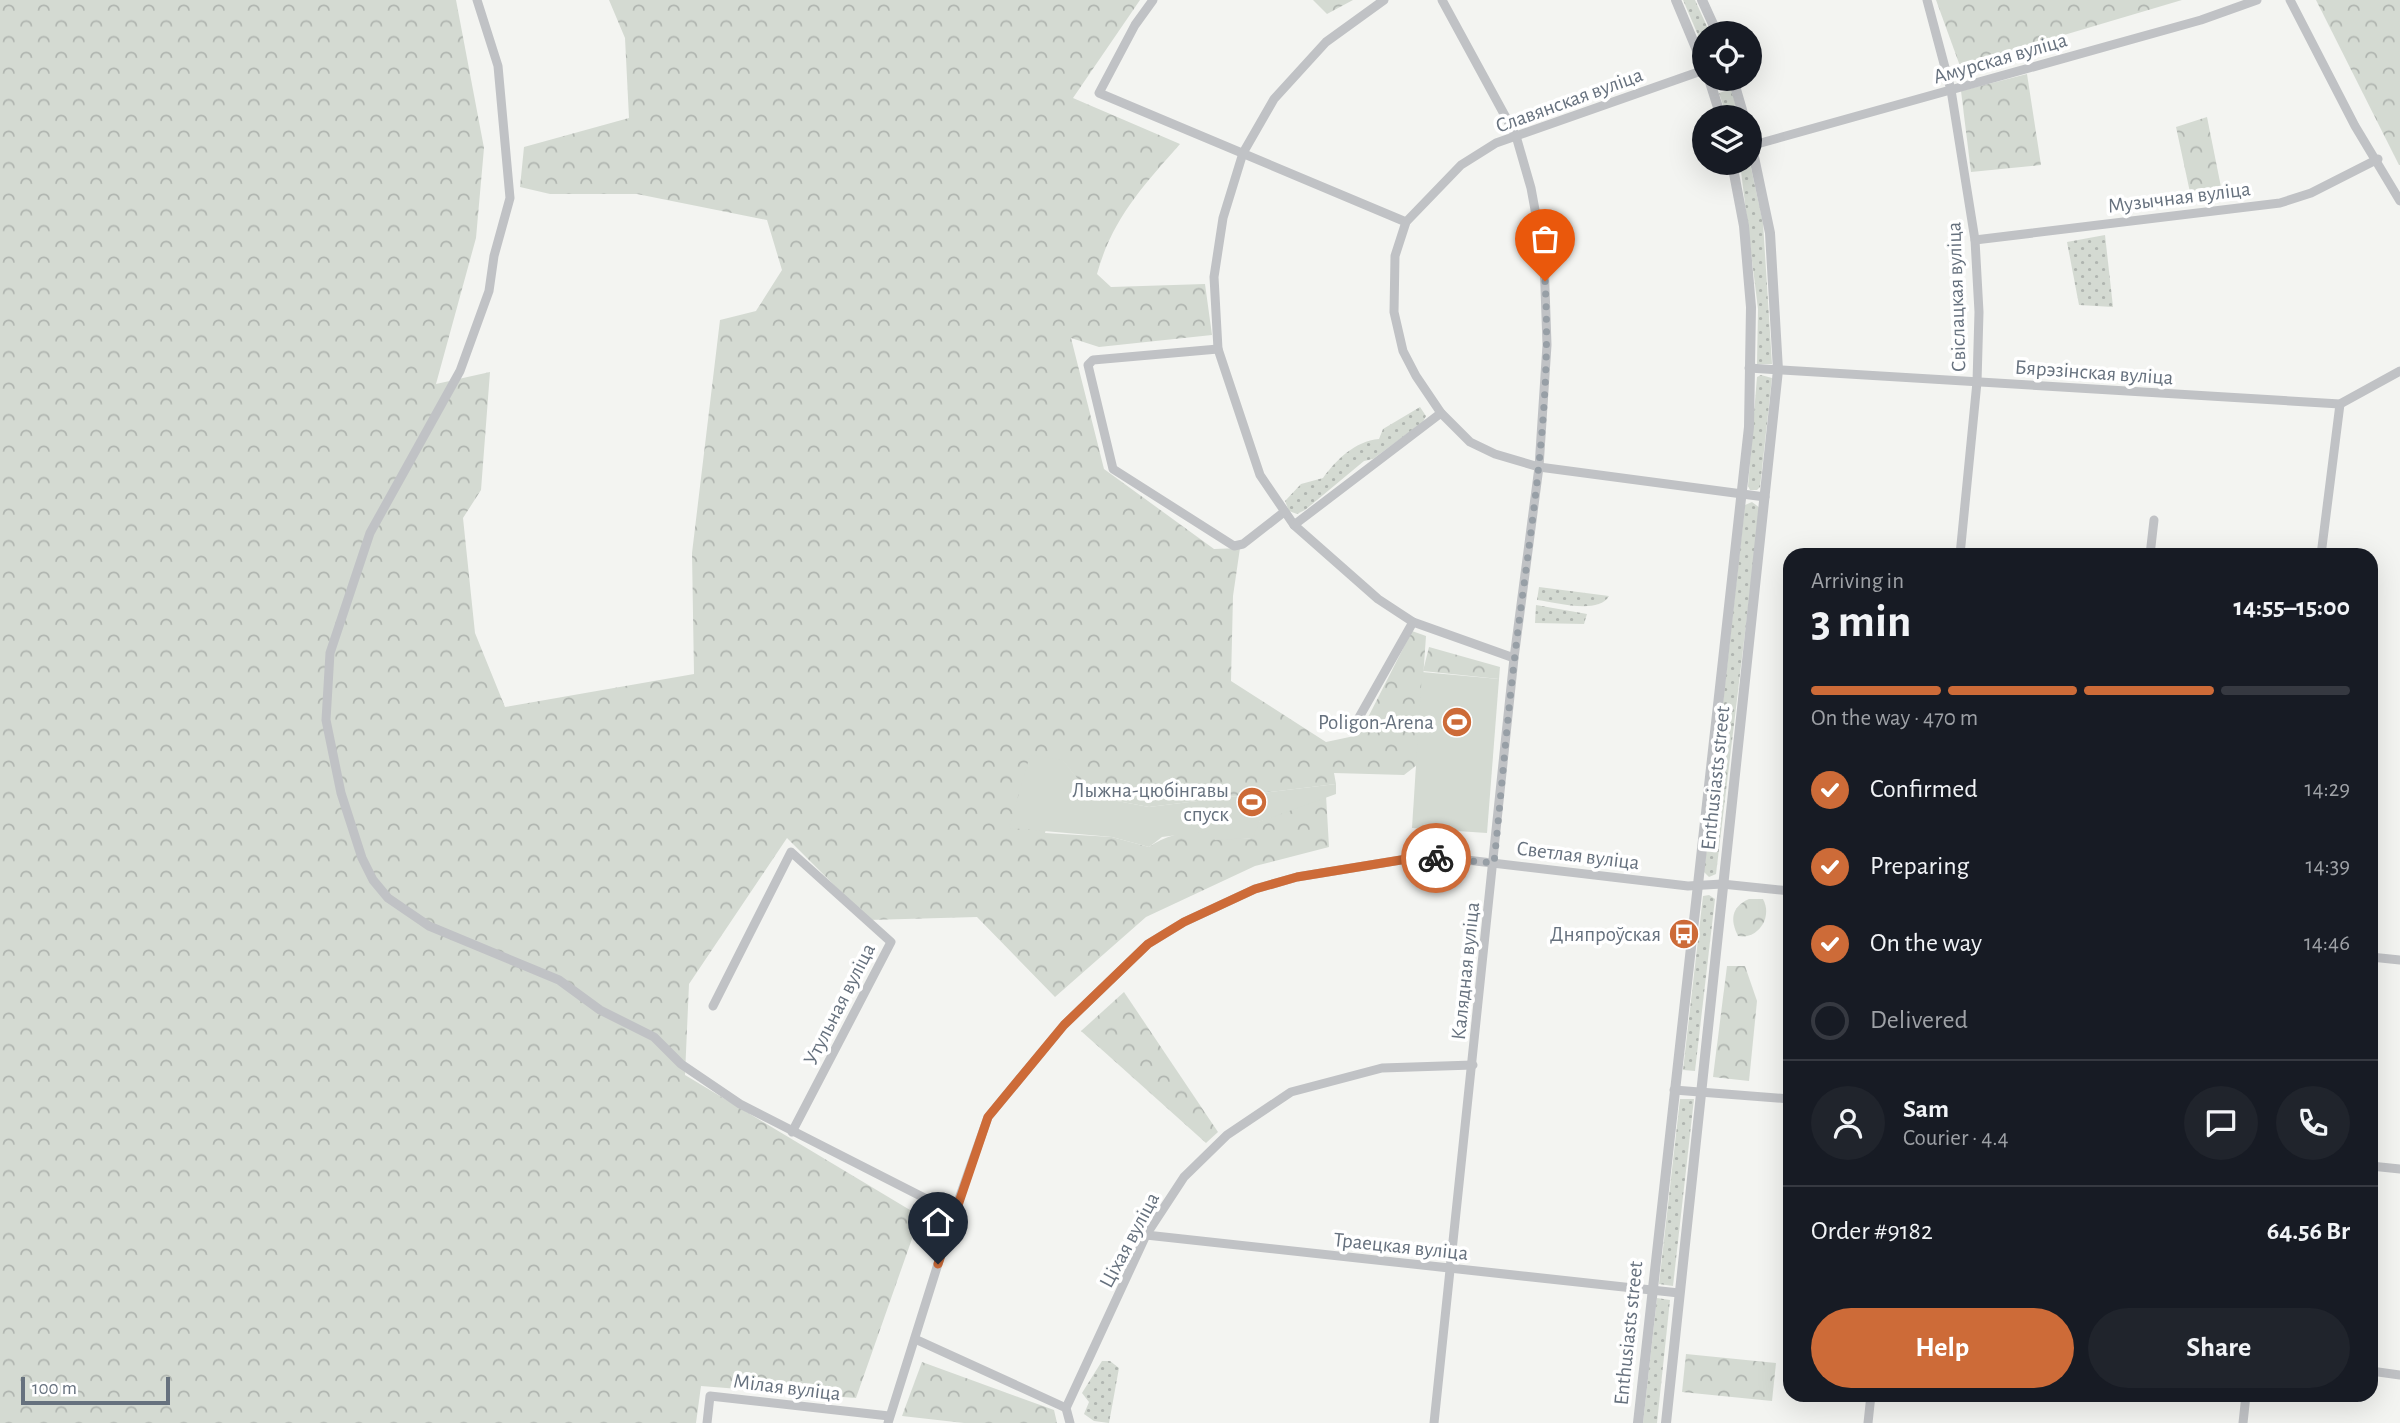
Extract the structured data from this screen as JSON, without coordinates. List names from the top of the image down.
{
  "streets": {
    "street": [
      "Амурская вуліца",
      "Славянская вуліца",
      "Музычная вуліца",
      "Свіслацкая вуліца",
      "Бярэзінская вуліца",
      "Enthusiasts street",
      "Светлая вуліца",
      "Калядная вуліца",
      "Утульная вуліца",
      "Ціхая вуліца",
      "Траецкая вуліца",
      "Мілая вуліца"
    ]
  },
  "crossings": [
    ["Амурская вуліца", "Свіслацкая вуліца"],
    ["Славянская вуліца", "Enthusiasts street"],
    ["Славянская вуліца", "Калядная вуліца"],
    ["Музычная вуліца", "Свіслацкая вуліца"],
    ["Свіслацкая вуліца", "Бярэзінская вуліца"],
    ["Бярэзінская вуліца", "Enthusiasts street"],
    ["Enthusiasts street", "Светлая вуліца"],
    ["Enthusiasts street", "Траецкая вуліца"],
    ["Светлая вуліца", "Калядная вуліца"],
    ["Светлая вуліца", "Мілая вуліца"],
    ["Калядная вуліца", "Ціхая вуліца"],
    ["Калядная вуліца", "Траецкая вуліца"],
    ["Ціхая вуліца", "Траецкая вуліца"]
  ],
  "places": {
    "sports": ["Poligon-Arena", "Лыжна-цюбінгавы спуск"],
    "bus stop": ["Дняпроўская"]
  },
  "scale_bar": "100 m",
  "page": {
    "heading": ["3 min", "Arriving in", "14:55–15:00"],
    "panel": [
      "Sam",
      "Courier · 4.4",
      "Order #9182",
      "64.56 Br"
    ],
    "bar": "On the way · 470 m",
    "list": [
      ["Confirmed", "14:29"],
      ["Preparing", "14:39"],
      ["On the way", "14:46"],
      "Delivered"
    ],
    "buttons": ["Help", "Share"],
    "scale": "100 m"
  }
}
